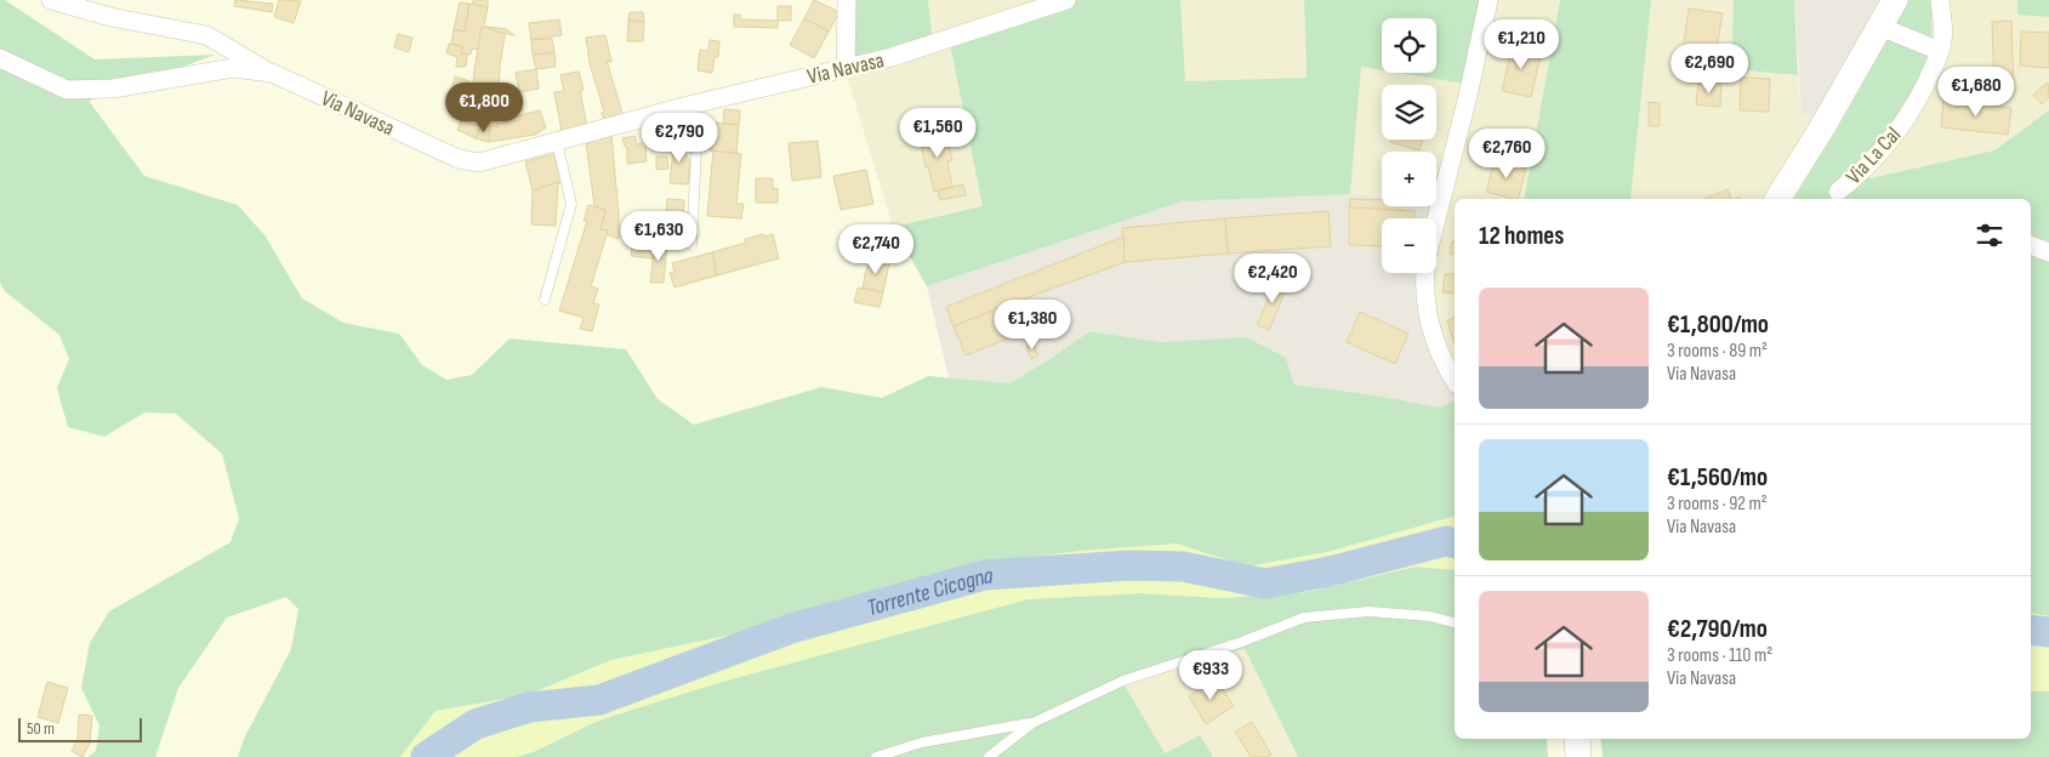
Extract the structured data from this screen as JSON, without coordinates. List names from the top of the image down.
{
  "streets": {
    "street": ["Via Navasa", "Via La Cal"]
  },
  "water": ["Torrente Cicogna"],
  "scale_bar": "50 m",
  "page": {
    "map_buttons": ["+", "−"],
    "price": [
      "€1,210",
      "€2,690",
      "€1,680",
      "€1,800",
      "€1,560",
      "€2,790",
      "€2,760",
      "€1,630",
      "€2,740",
      "€2,420",
      "€1,380",
      "€933"
    ],
    "heading": "12 homes",
    "list": [
      {
        "name": "€1,800/mo",
        "note": "3 rooms · 89 m² · Via Navasa"
      },
      {
        "name": "€1,560/mo",
        "note": "3 rooms · 92 m² · Via Navasa"
      },
      {
        "name": "€2,790/mo",
        "note": "3 rooms · 110 m² · Via Navasa"
      }
    ],
    "scale": "50 m"
  }
}
